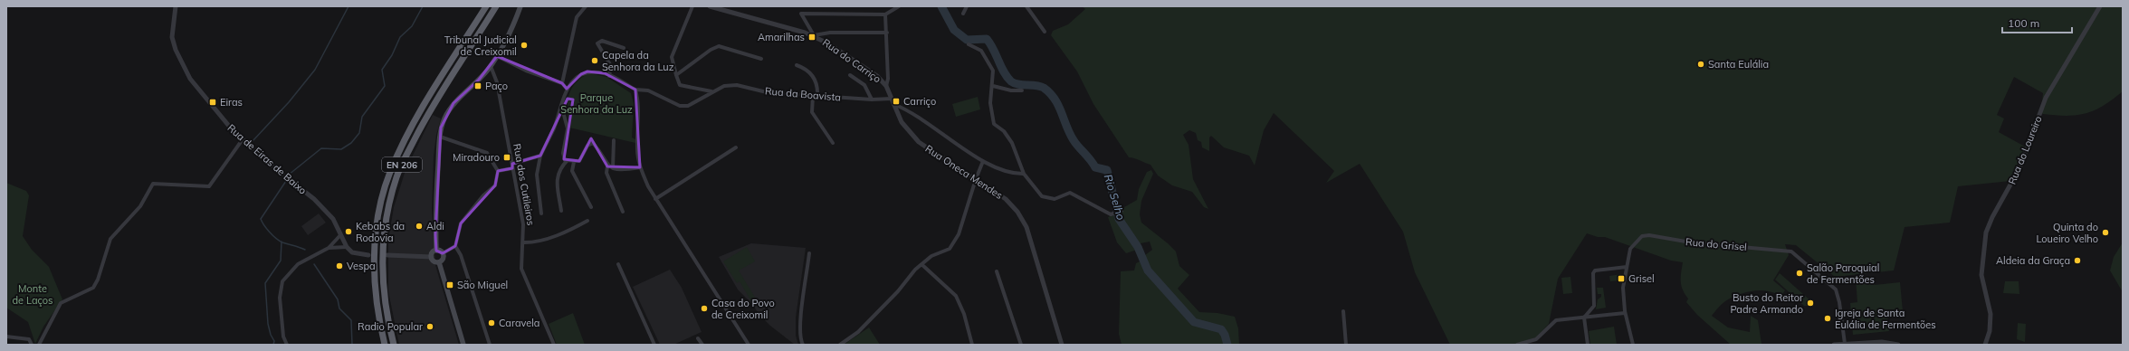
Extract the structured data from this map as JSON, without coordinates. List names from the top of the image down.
{
  "streets": {
    "highway": ["EN 206"],
    "street": [
      "Rua do Carriço",
      "Rua da Boavista",
      "Rua do Loureiro",
      "Rua de Eiras de Baixo",
      "Rua Oneca Mendes",
      "Rua dos Cutileiros",
      "Rua do Grisel"
    ]
  },
  "crossings": [
    ["Rua do Carriço", "Rua Oneca Mendes"],
    ["Rua da Boavista", "Rua Oneca Mendes"]
  ],
  "water": ["Rio Selho"],
  "parks": ["Parque Senhora da Luz", "Monte de Laços"],
  "places": {
    "transit": [
      "Amarilhas",
      "Paço",
      "Carriço",
      "Eiras",
      "Miradouro",
      "Grisel",
      "São Miguel"
    ],
    "other": [
      "Tribunal Judicial de Creixomil",
      "Capela da Senhora da Luz",
      "Santa Eulália",
      "Aldi",
      "Kebabs da Rodovia",
      "Quinta do Loueiro Velho",
      "Aldeia da Graça",
      "Vespa",
      "Salão Paroquial de Fermentões",
      "Busto do Reitor Padre Armando",
      "Casa do Povo de Creixomil",
      "Igreja de Santa Eulália de Fermentões",
      "Caravela",
      "Radio Popular"
    ]
  },
  "scale_bar": "100 m"
}
